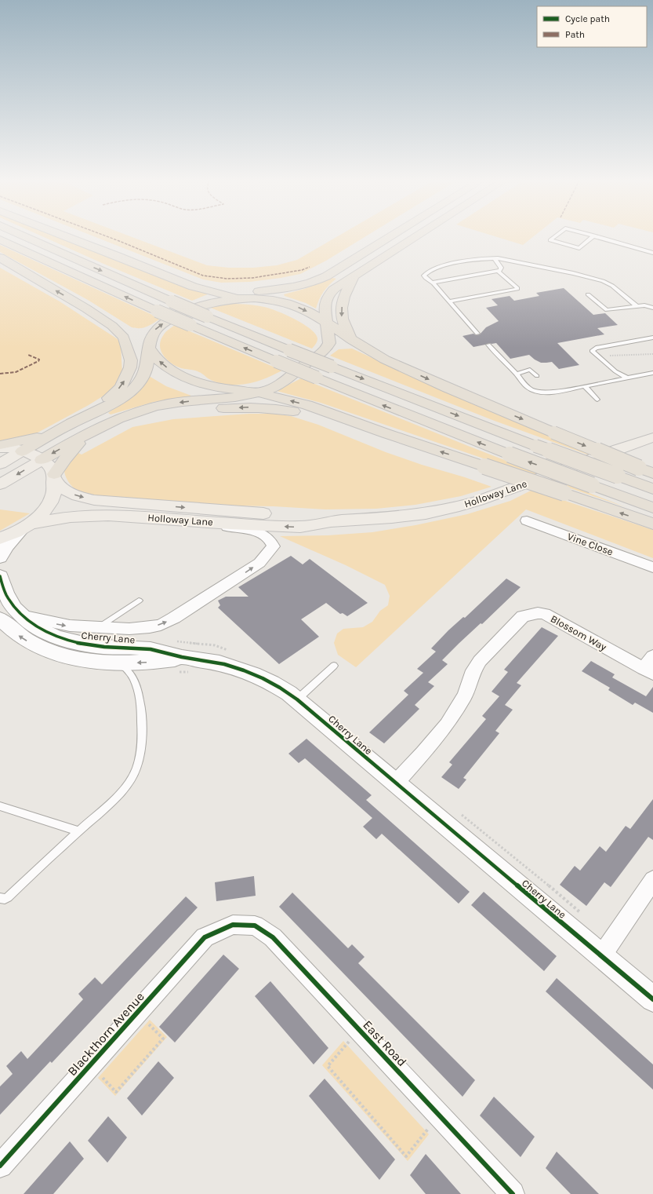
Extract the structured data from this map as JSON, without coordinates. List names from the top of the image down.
{
  "streets": {
    "main road": ["Holloway Lane"],
    "street": [
      "Vine Close",
      "Blossom Way",
      "Cherry Lane",
      "Blackthorn Avenue",
      "East Road"
    ]
  },
  "crossings": [
    ["Blossom Way", "Cherry Lane"],
    ["Blackthorn Avenue", "East Road"]
  ],
  "legend": ["Cycle path", "Path"]
}
